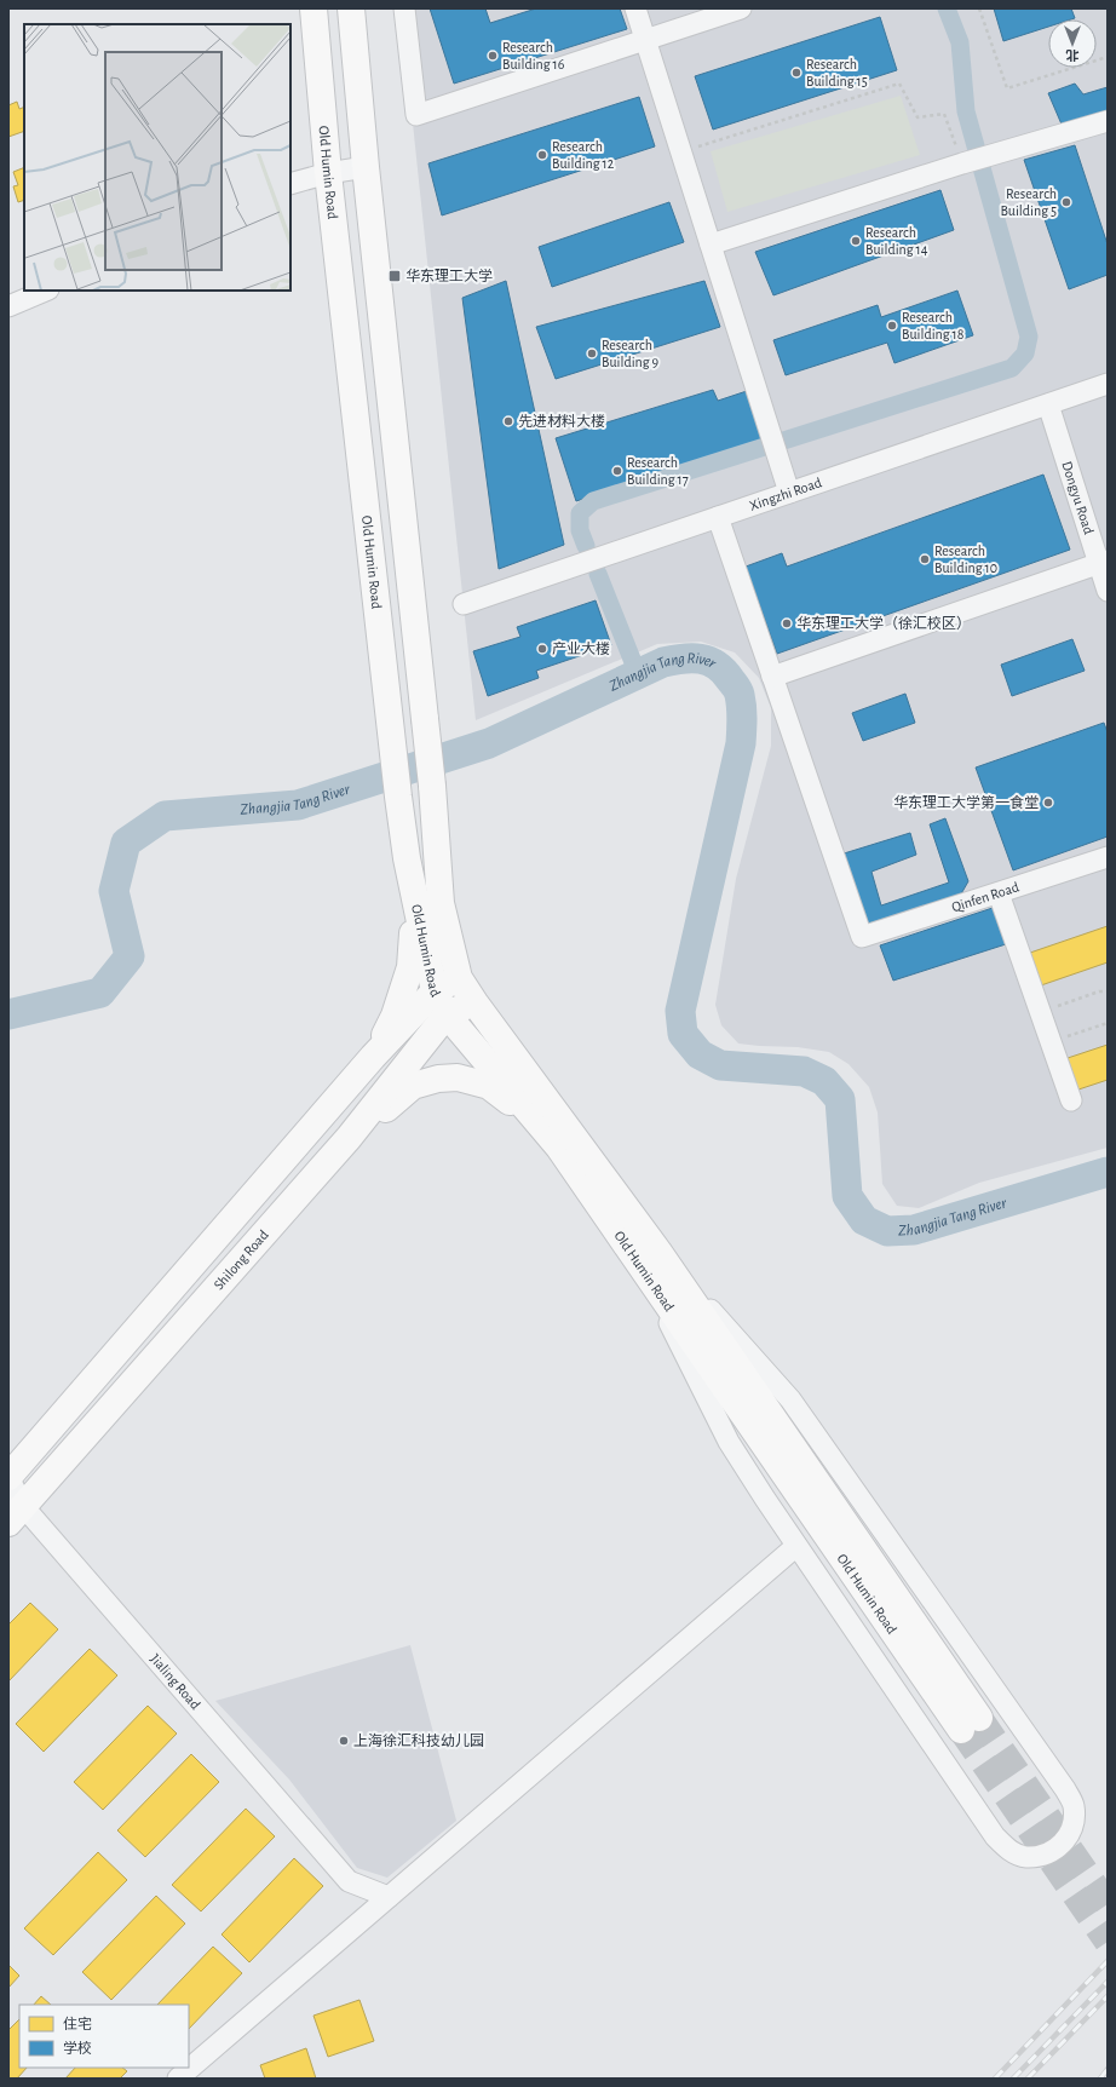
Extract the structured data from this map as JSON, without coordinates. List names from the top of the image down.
{
  "streets": {
    "main road": ["Old Humin Road", "Shilong Road"],
    "street": [
      "Xingzhi Road",
      "Dongyu Road",
      "Qinfen Road",
      "Jialing Road"
    ]
  },
  "crossings": [
    ["Old Humin Road", "Shilong Road"],
    ["Xingzhi Road", "Dongyu Road"],
    ["Shilong Road", "Jialing Road"]
  ],
  "water": ["Zhangjia Tang River"],
  "places": {
    "other": [
      "Research Building 16",
      "Research Building 15",
      "Research Building 12",
      "Research Building 5",
      "Research Building 14",
      "Research Building 18",
      "Research Building 9",
      "先进材料大楼",
      "Research Building 17",
      "Research Building 10",
      "华东理工大学（徐汇校区）",
      "产业大楼",
      "华东理工大学第一食堂",
      "上海徐汇科技幼儿园"
    ],
    "transit": ["华东理工大学"]
  },
  "legend": ["住宅", "学校"],
  "north": "bottom"
}
